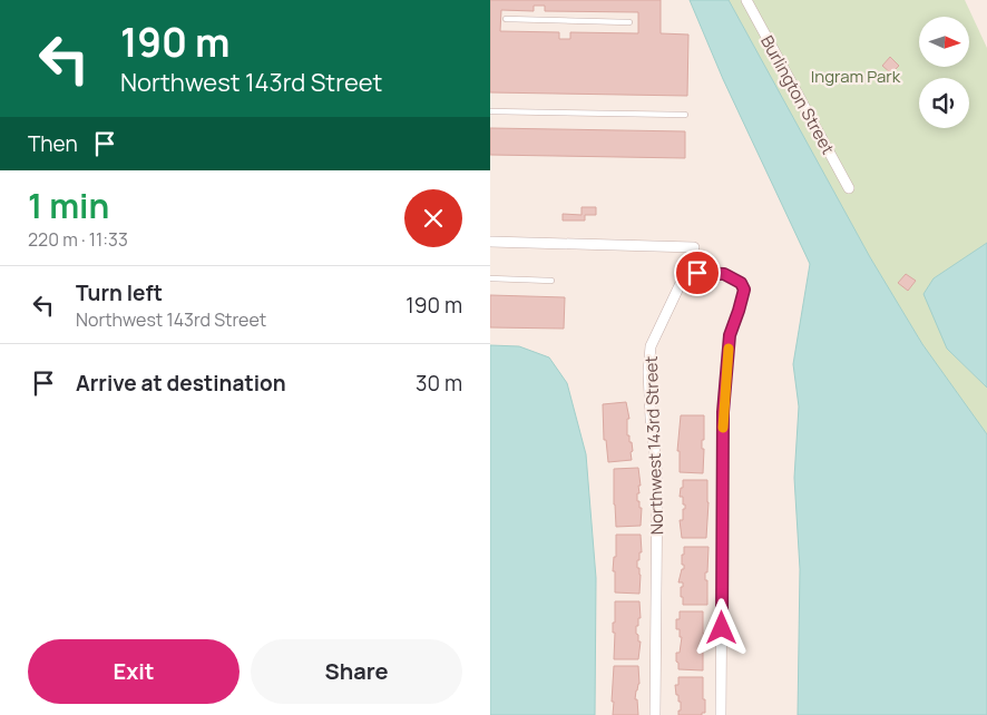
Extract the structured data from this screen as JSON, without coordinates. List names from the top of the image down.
{
  "streets": {
    "street": ["Burlington Street", "Northwest 143rd Street"]
  },
  "parks": ["Ingram Park"],
  "north": "right",
  "page": {
    "turn": ["190 m", "Northwest 143rd Street"],
    "then": "Then",
    "heading": ["1 min", "220 m · 11:33"],
    "list": [
      {
        "name": "Turn left",
        "note": "Northwest 143rd Street",
        "value": "190 m"
      },
      {
        "name": "Arrive at destination",
        "value": "30 m"
      }
    ],
    "buttons": ["Exit", "Share"]
  }
}
